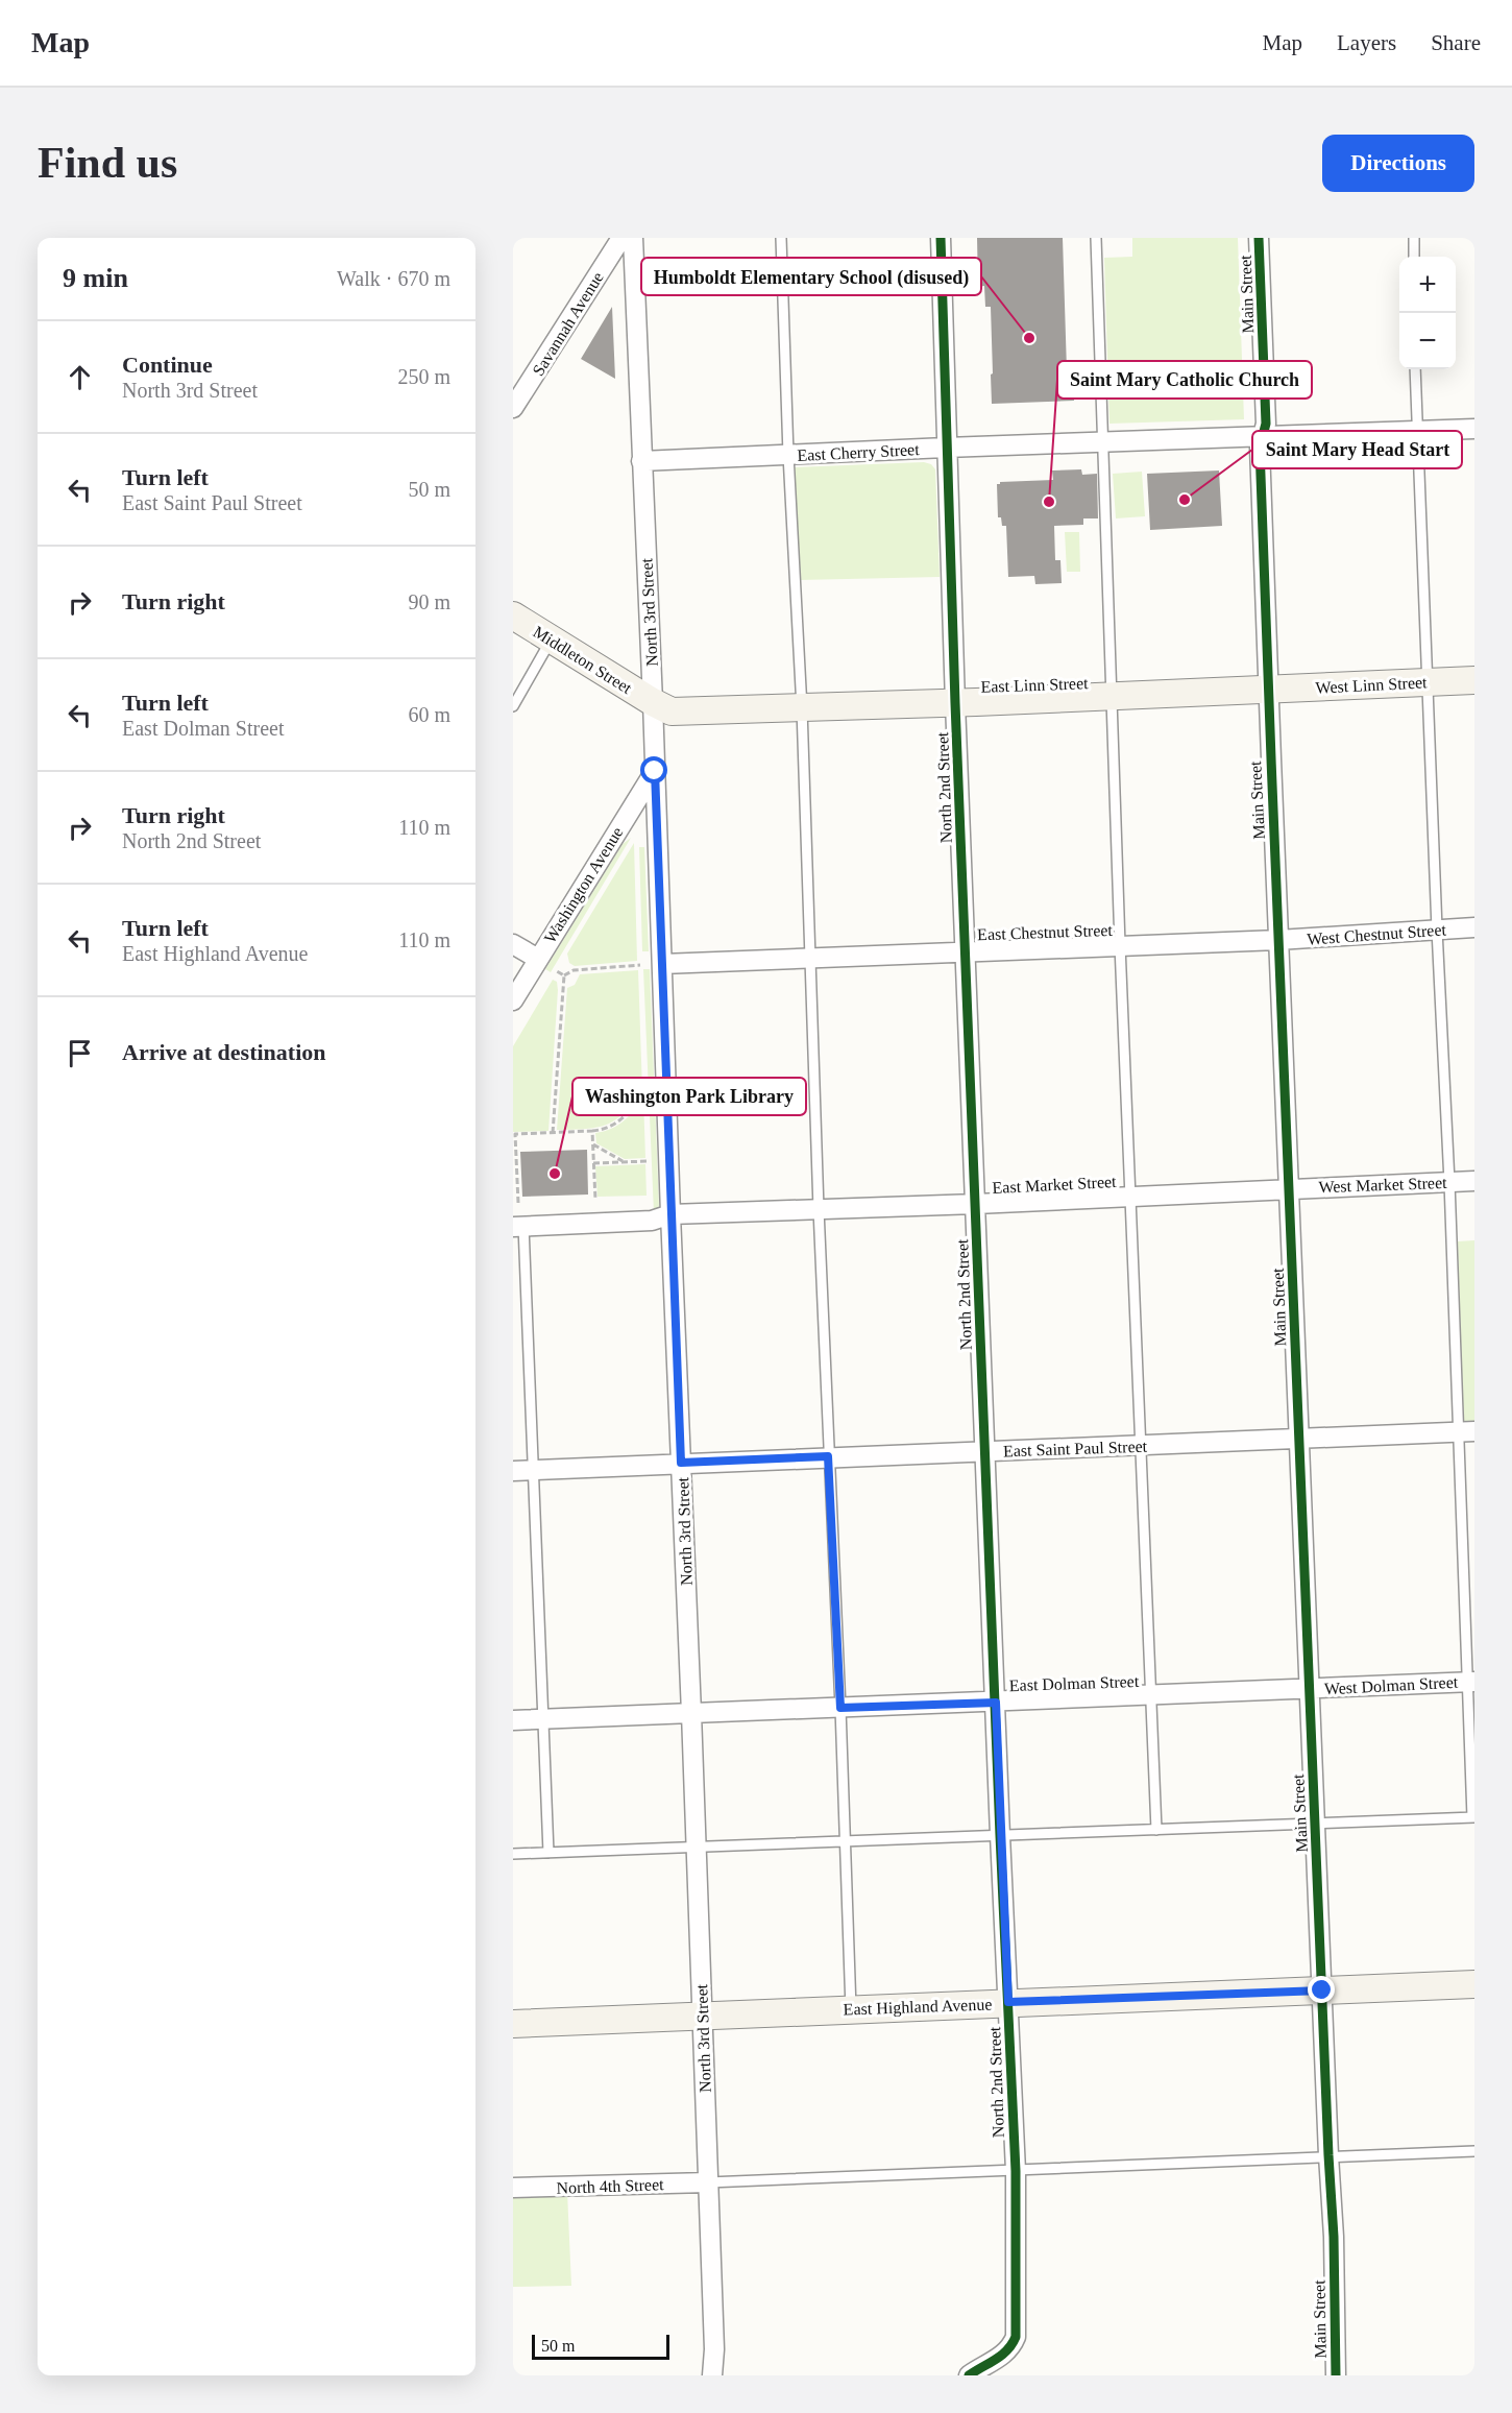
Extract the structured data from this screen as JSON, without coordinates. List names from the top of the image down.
{
  "streets": {
    "street": [
      "Main Street",
      "Savannah Avenue",
      "East Cherry Street",
      "North 3rd Street",
      "Middleton Street",
      "East Linn Street",
      "West Linn Street",
      "North 2nd Street",
      "Washington Avenue",
      "East Chestnut Street",
      "West Chestnut Street",
      "East Market Street",
      "West Market Street",
      "East Saint Paul Street",
      "East Dolman Street",
      "West Dolman Street",
      "East Highland Avenue",
      "North 4th Street"
    ]
  },
  "crossings": [
    ["Main Street", "East Cherry Street"],
    ["Main Street", "East Linn Street"],
    ["Main Street", "West Linn Street"],
    ["Main Street", "East Chestnut Street"],
    ["Main Street", "West Chestnut Street"],
    ["Main Street", "East Market Street"],
    ["Main Street", "West Market Street"],
    ["Main Street", "East Saint Paul Street"],
    ["Main Street", "East Dolman Street"],
    ["Main Street", "West Dolman Street"],
    ["Main Street", "East Highland Avenue"],
    ["East Cherry Street", "North 3rd Street"],
    ["East Cherry Street", "North 2nd Street"],
    ["North 3rd Street", "Middleton Street"],
    ["North 3rd Street", "East Linn Street"],
    ["North 3rd Street", "Washington Avenue"],
    ["North 3rd Street", "East Chestnut Street"],
    ["North 3rd Street", "East Market Street"],
    ["North 3rd Street", "East Saint Paul Street"],
    ["North 3rd Street", "East Dolman Street"],
    ["North 3rd Street", "East Highland Avenue"],
    ["North 3rd Street", "North 4th Street"],
    ["Middleton Street", "East Linn Street"],
    ["East Linn Street", "West Linn Street"],
    ["East Linn Street", "North 2nd Street"],
    ["North 2nd Street", "East Chestnut Street"],
    ["North 2nd Street", "East Market Street"],
    ["North 2nd Street", "East Saint Paul Street"],
    ["North 2nd Street", "East Dolman Street"],
    ["North 2nd Street", "East Highland Avenue"],
    ["East Chestnut Street", "West Chestnut Street"],
    ["East Market Street", "West Market Street"],
    ["East Dolman Street", "West Dolman Street"]
  ],
  "places": [
    "Humboldt Elementary School (disused)",
    "Saint Mary Head Start",
    "Saint Mary Catholic Church",
    "Washington Park Library"
  ],
  "scale_bar": "50 m",
  "page": {
    "header": "Map",
    "nav": ["Map", "Layers", "Share"],
    "buttons": "Directions",
    "title": "Find us",
    "heading": ["9 min", "Walk · 670 m"],
    "map_buttons": ["+", "−"],
    "list": [
      ["Continue", "North 3rd Street", "250 m"],
      ["Turn left", "East Saint Paul Street", "50 m"],
      ["Turn right", "90 m"],
      ["Turn left", "East Dolman Street", "60 m"],
      ["Turn right", "North 2nd Street", "110 m"],
      ["Turn left", "East Highland Avenue", "110 m"],
      "Arrive at destination"
    ],
    "scale": "50 m"
  }
}
